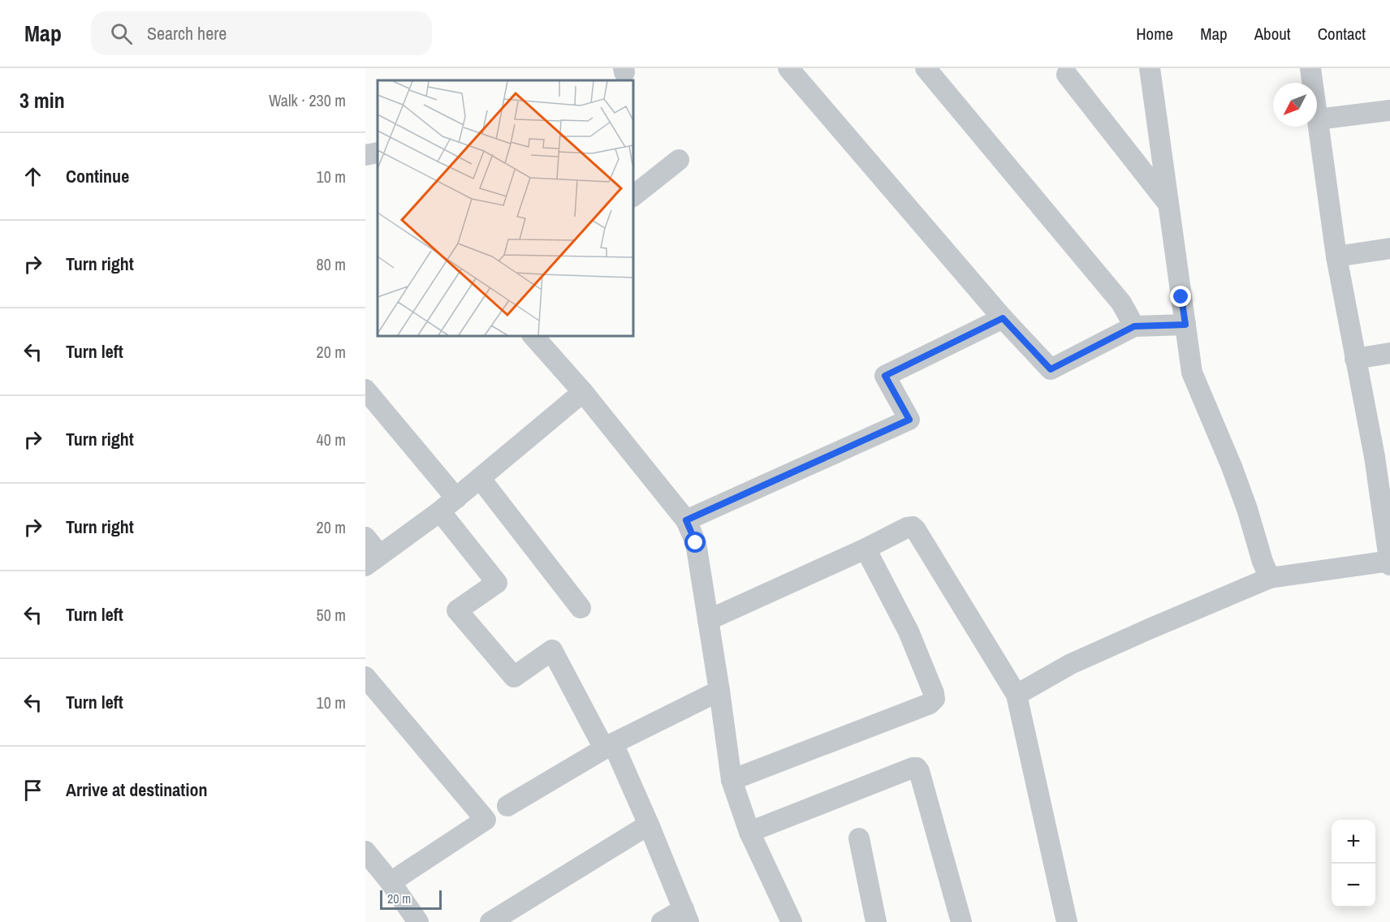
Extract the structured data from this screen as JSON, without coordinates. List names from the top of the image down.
{
  "scale_bar": "20 m",
  "north": "bottom left",
  "page": {
    "header": "Map",
    "search": "Search here",
    "nav": [
      "Home",
      "Map",
      "About",
      "Contact"
    ],
    "heading": ["3 min", "Walk · 230 m"],
    "list": [
      ["Continue", "10 m"],
      ["Turn right", "80 m"],
      ["Turn left", "20 m"],
      ["Turn right", "40 m"],
      ["Turn right", "20 m"],
      ["Turn left", "50 m"],
      ["Turn left", "10 m"],
      "Arrive at destination"
    ],
    "map_buttons": ["+", "−"],
    "scale": "20 m"
  }
}
